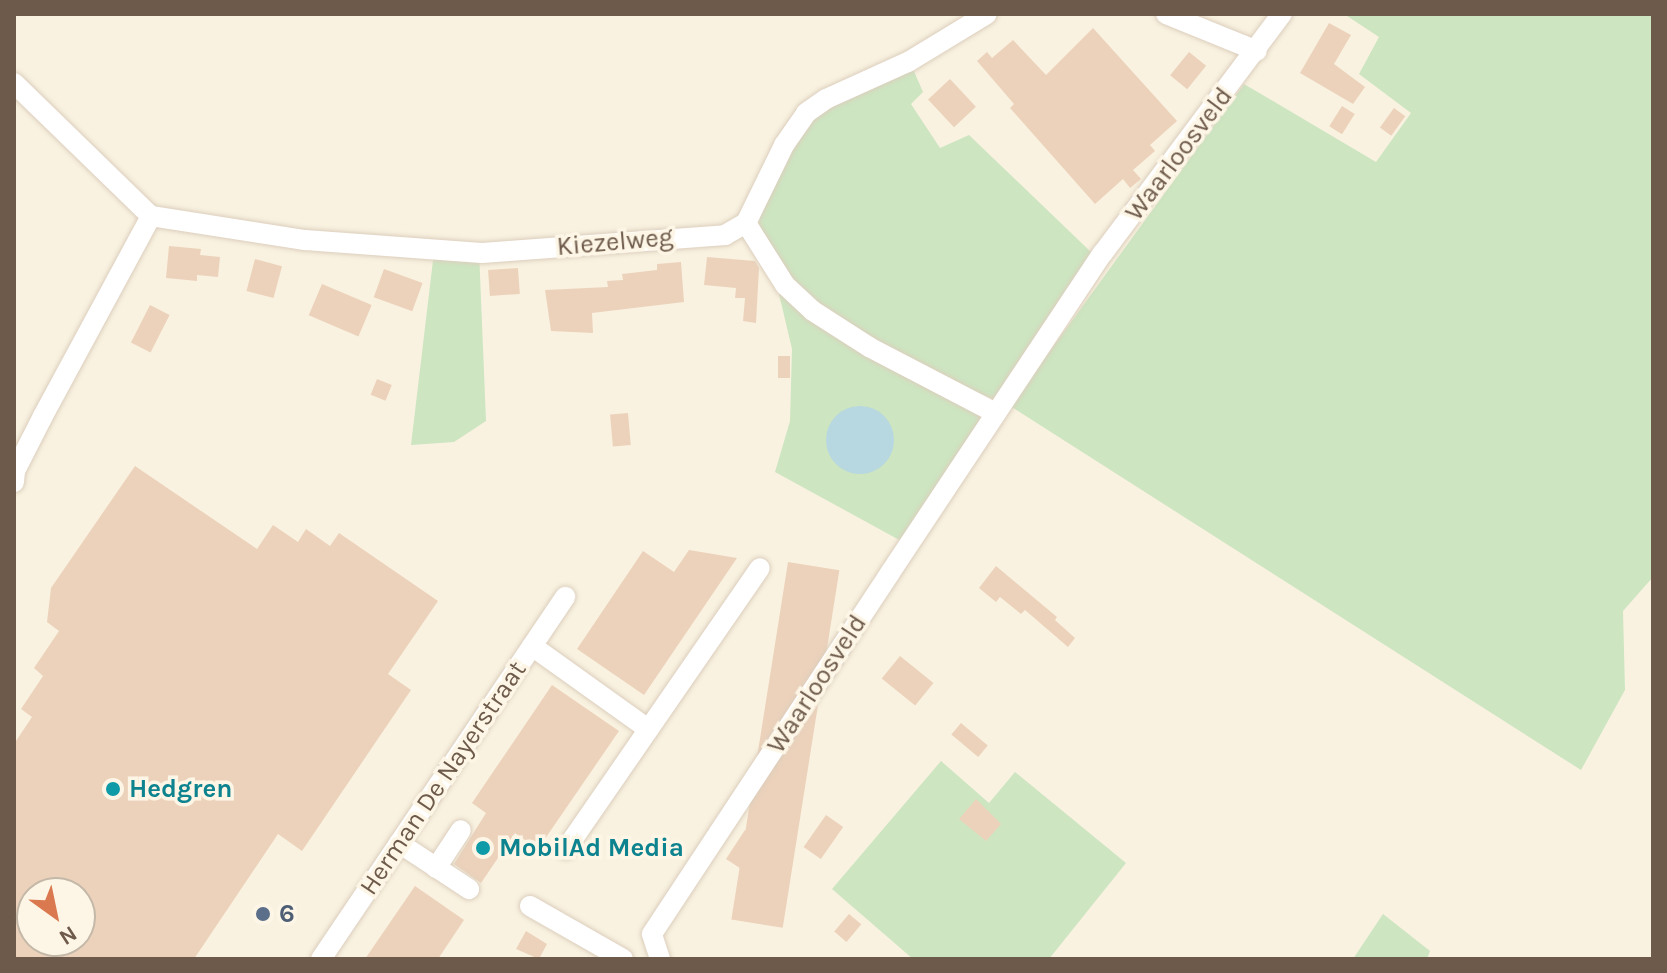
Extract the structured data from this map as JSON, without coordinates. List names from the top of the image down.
{
  "streets": {
    "street": ["Waarloosveld", "Kiezelweg", "Herman De Nayerstraat"]
  },
  "places": ["Hedgren", "MobilAd Media", "6"],
  "north": "bottom right"
}
